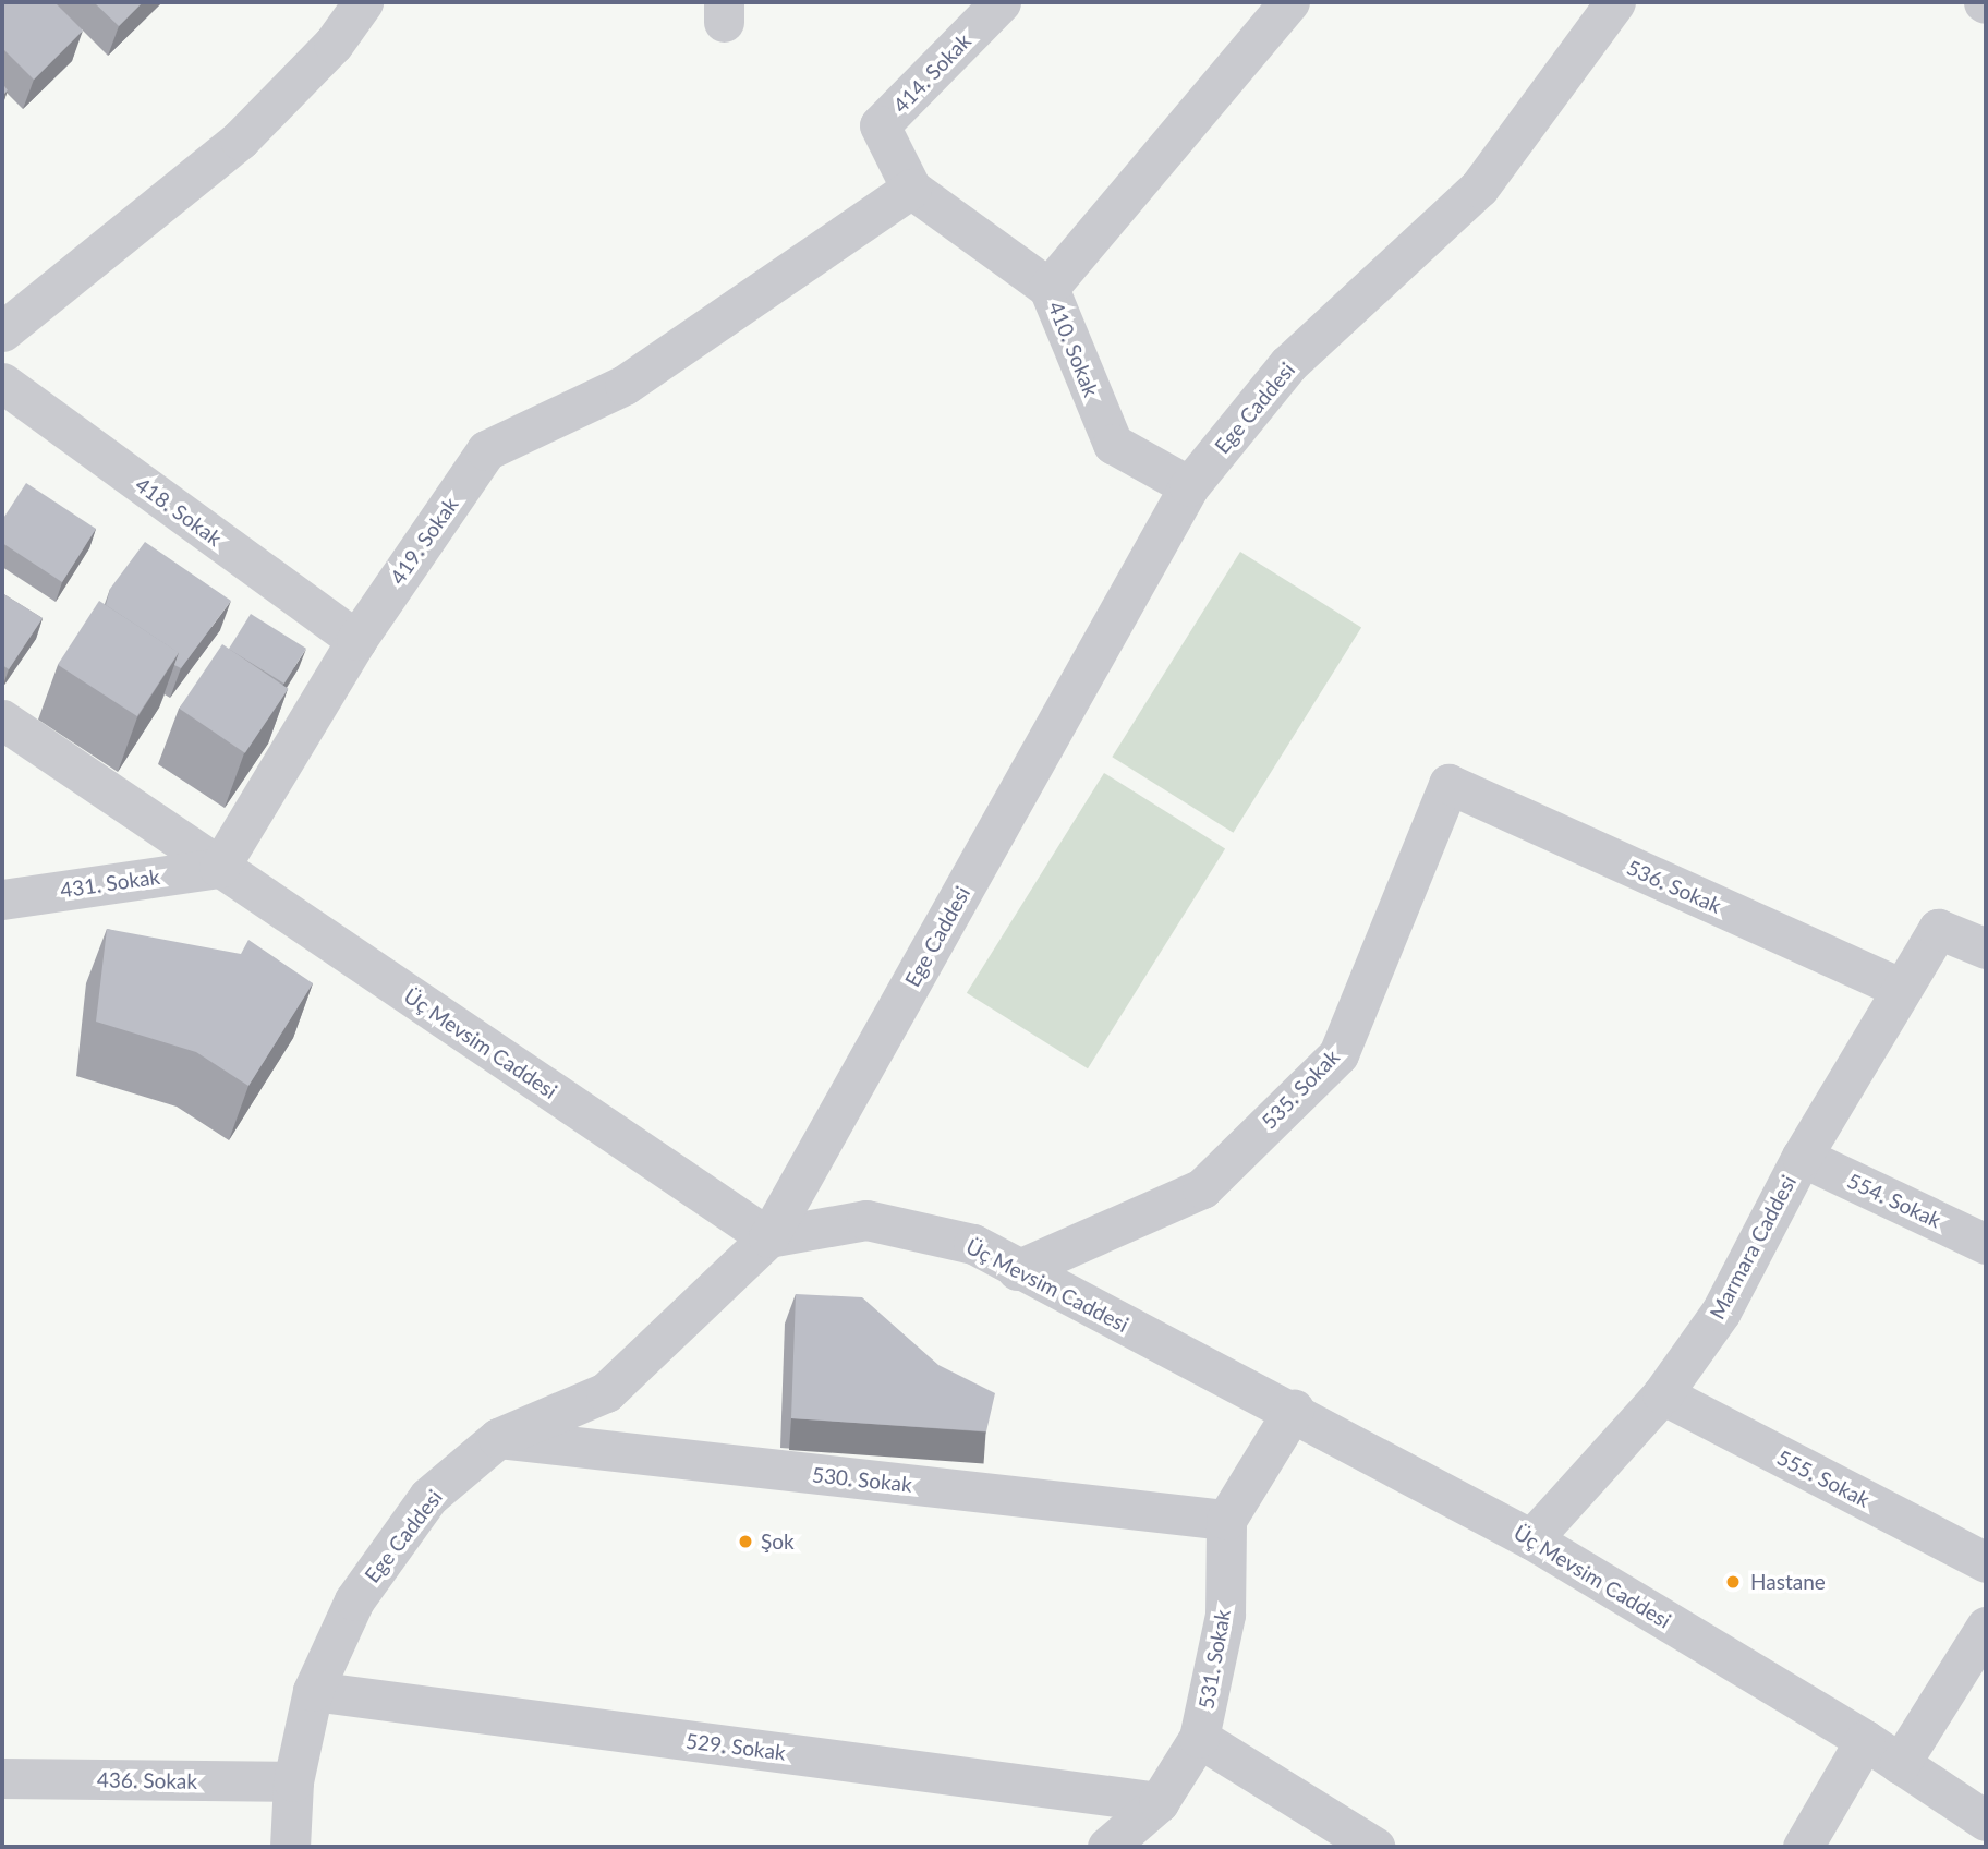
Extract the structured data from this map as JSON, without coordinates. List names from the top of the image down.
{
  "streets": {
    "street": [
      "414. Sokak",
      "410. Sokak",
      "Ege Caddesi",
      "418. Sokak",
      "419. Sokak",
      "431. Sokak",
      "536. Sokak",
      "Üç Mevsim Caddesi",
      "535. Sokak",
      "554. Sokak",
      "Marmara Caddesi",
      "555. Sokak",
      "530. Sokak",
      "531. Sokak",
      "529. Sokak",
      "436. Sokak"
    ]
  },
  "crossings": [
    ["414. Sokak", "410. Sokak"],
    ["414. Sokak", "419. Sokak"],
    ["410. Sokak", "Ege Caddesi"],
    ["410. Sokak", "419. Sokak"],
    ["Ege Caddesi", "Üç Mevsim Caddesi"],
    ["Ege Caddesi", "530. Sokak"],
    ["Ege Caddesi", "529. Sokak"],
    ["Ege Caddesi", "436. Sokak"],
    ["418. Sokak", "419. Sokak"],
    ["419. Sokak", "431. Sokak"],
    ["419. Sokak", "Üç Mevsim Caddesi"],
    ["431. Sokak", "Üç Mevsim Caddesi"],
    ["536. Sokak", "535. Sokak"],
    ["536. Sokak", "Marmara Caddesi"],
    ["Üç Mevsim Caddesi", "535. Sokak"],
    ["Üç Mevsim Caddesi", "Marmara Caddesi"],
    ["554. Sokak", "Marmara Caddesi"],
    ["Marmara Caddesi", "555. Sokak"],
    ["530. Sokak", "531. Sokak"],
    ["531. Sokak", "529. Sokak"]
  ],
  "places": ["Şok", "Hastane"]
}
